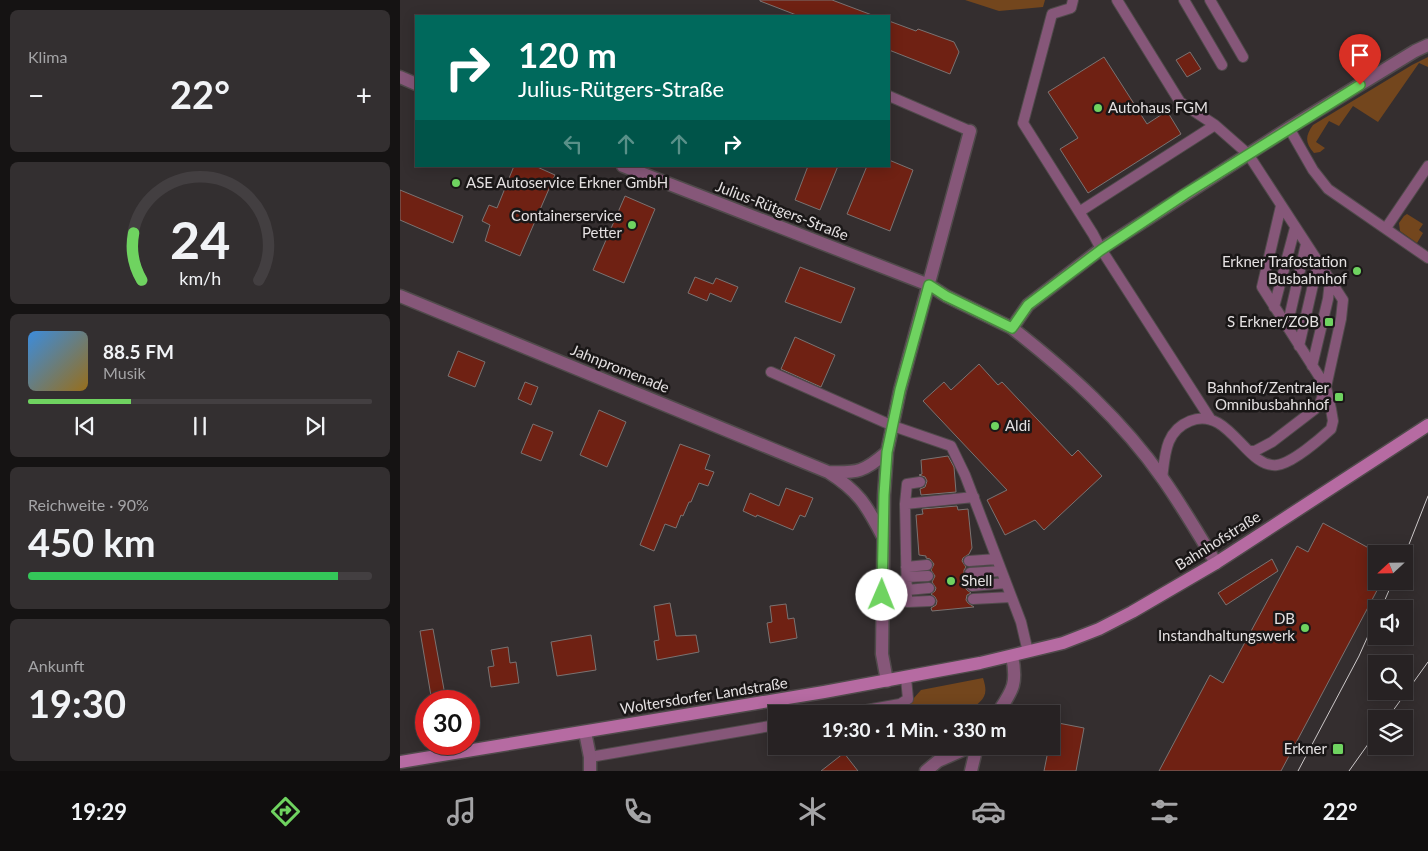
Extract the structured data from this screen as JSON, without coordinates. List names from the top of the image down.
{
  "streets": {
    "main road": ["Bahnhofstraße", "Woltersdorfer Landstraße"],
    "street": ["Julius-Rütgers-Straße", "Jahnpromenade"]
  },
  "crossings": [
    ["Julius-Rütgers-Straße", "Bahnhofstraße"],
    ["Bahnhofstraße", "Woltersdorfer Landstraße"]
  ],
  "places": {
    "other": [
      "Autohaus FGM",
      "ASE Autoservice Erkner GmbH",
      "Containerservice Petter",
      "Erkner Trafostation Busbahnhof",
      "Aldi",
      "Shell",
      "DB Instandhaltungswerk"
    ],
    "transit": ["S Erkner/ZOB", "Bahnhof/Zentraler Omnibusbahnhof", "Erkner"]
  },
  "north": "left",
  "page": {
    "tile": [
      "Klima",
      ["Reichweite · 90%", "450 km"],
      ["Ankunft", "19:30"]
    ],
    "turn": ["120 m", "Julius-Rütgers-Straße"],
    "heat": ["−", "22°", "+"],
    "song": ["88.5 FM", "Musik"],
    "limit": "30",
    "trip": "19:30 · 1 Min. · 330 m",
    "tabs": ["19:29", "22°"],
    "gauge": ["24", "km/h"]
  }
}
